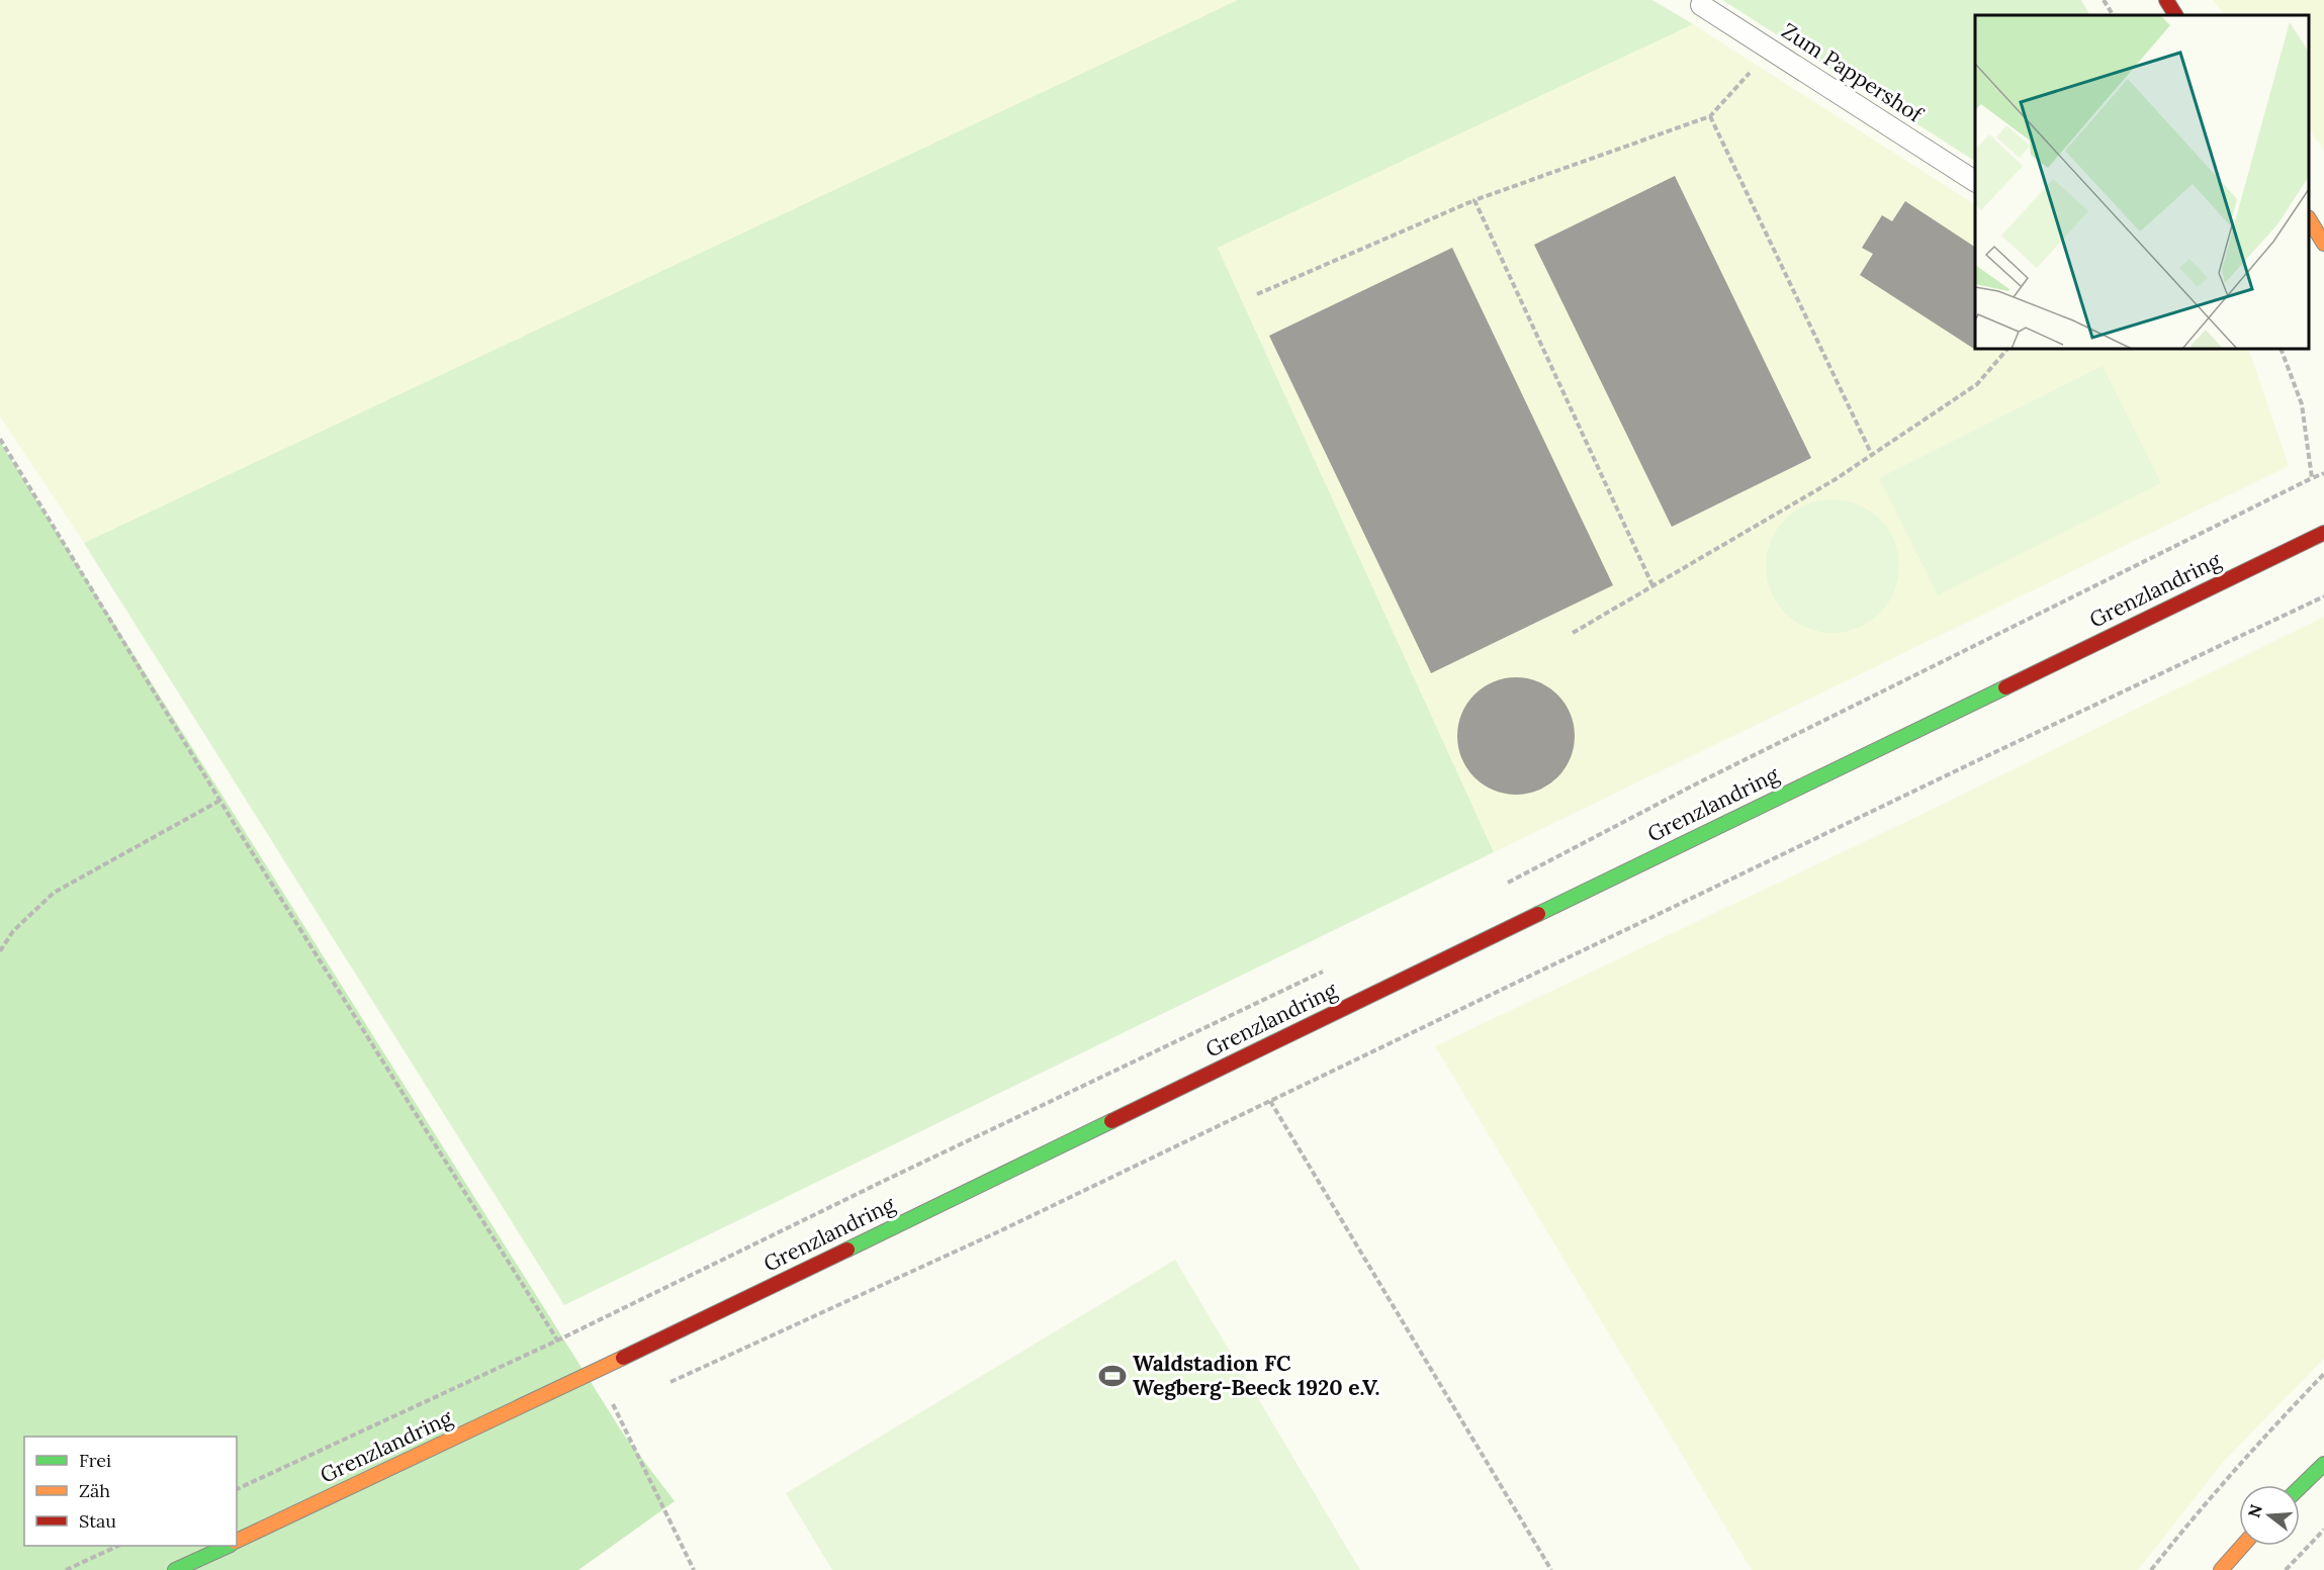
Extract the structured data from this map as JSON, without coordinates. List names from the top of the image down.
{
  "streets": {
    "main road": ["Grenzlandring"],
    "lane": ["Zum Pappershof"]
  },
  "places": {
    "sports": ["Waldstadion FC Wegberg-Beeck 1920 e.V."]
  },
  "legend": ["Frei", "Zäh", "Stau"],
  "north": "left"
}
